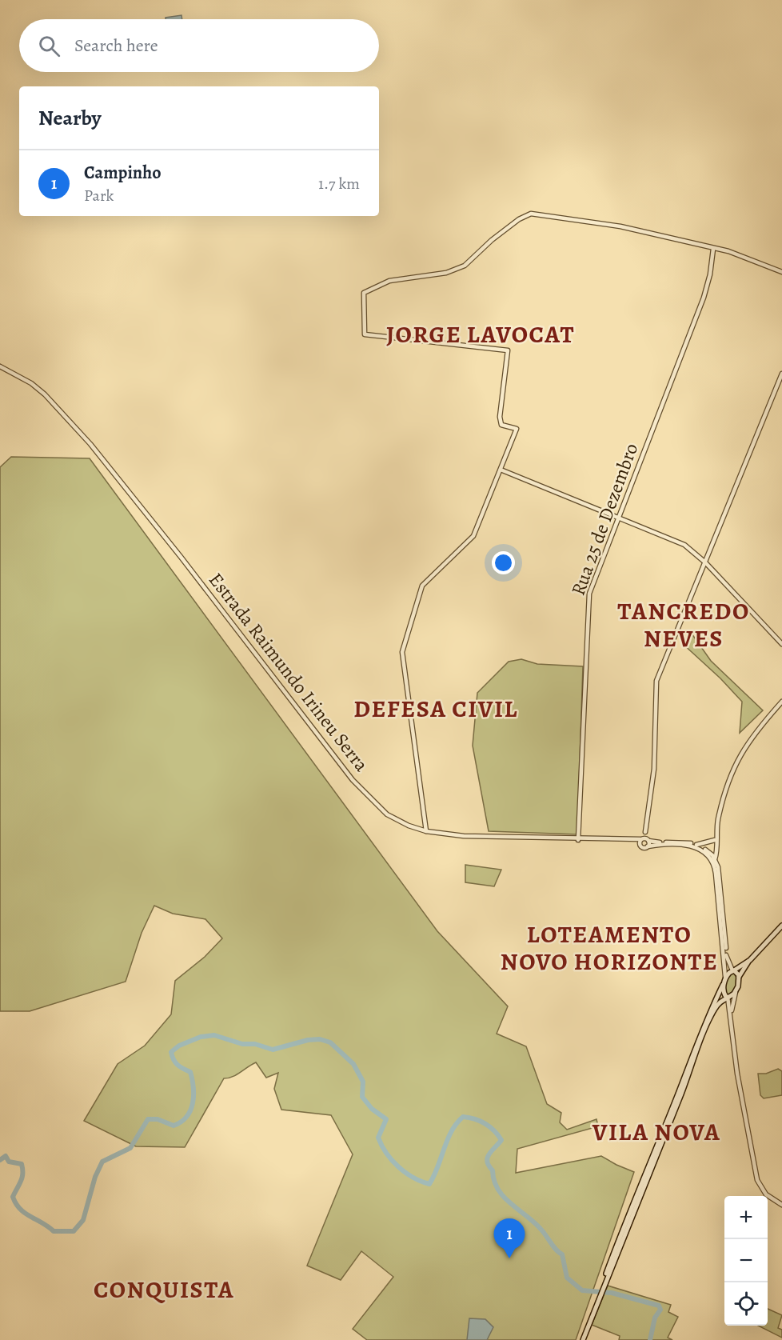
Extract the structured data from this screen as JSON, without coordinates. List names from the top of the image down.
{
  "streets": {
    "street": ["Rua 25 de Dezembro", "Estrada Raimundo Irineu Serra"]
  },
  "crossings": [
    ["Rua 25 de Dezembro", "Estrada Raimundo Irineu Serra"]
  ],
  "districts": [
    "JORGE LAVOCAT",
    "TANCREDO NEVES",
    "DEFESA CIVIL",
    "LOTEAMENTO NOVO HORIZONTE",
    "VILA NOVA",
    "CONQUISTA"
  ],
  "page": {
    "search": "Search here",
    "heading": "Nearby",
    "list": [
      {
        "mark": "1",
        "name": "Campinho",
        "note": "Park",
        "value": "1.7 km"
      }
    ],
    "map_buttons": ["+", "−"],
    "pins": "1"
  }
}
